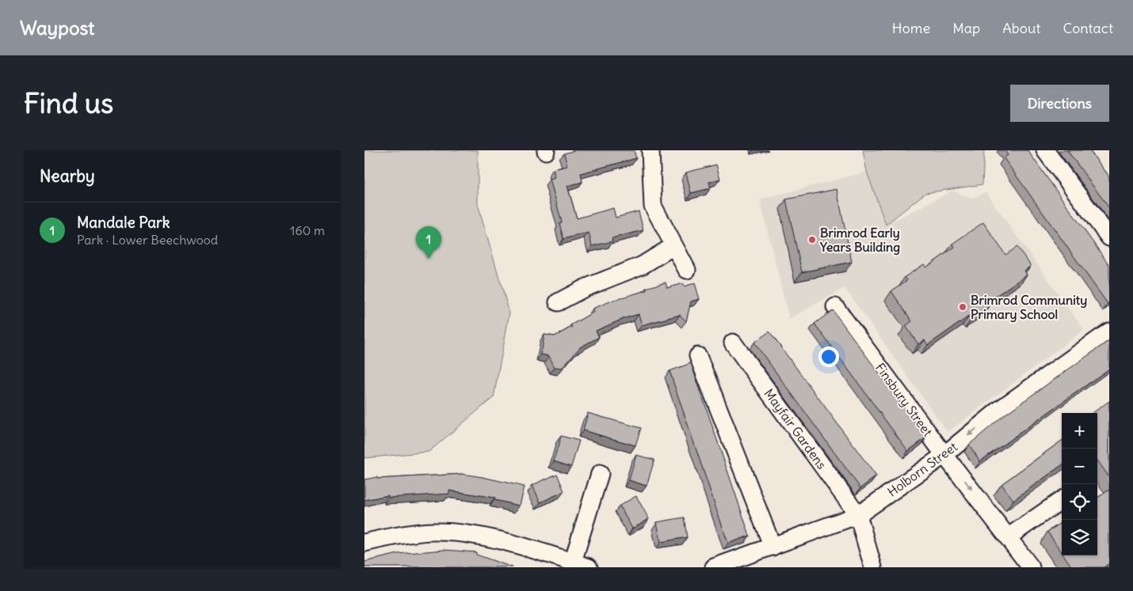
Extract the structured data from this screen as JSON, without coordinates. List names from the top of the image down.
{
  "streets": {
    "street": ["Finsbury Street", "Mayfair Gardens", "Holborn Street"]
  },
  "crossings": [
    ["Finsbury Street", "Holborn Street"],
    ["Mayfair Gardens", "Holborn Street"]
  ],
  "one_way": ["Holborn Street"],
  "places": ["Brimrod Early Years Building", "Brimrod Community Primary School"],
  "page": {
    "header": "Waypost",
    "nav": [
      "Home",
      "Map",
      "About",
      "Contact"
    ],
    "buttons": "Directions",
    "title": "Find us",
    "heading": "Nearby",
    "list": [
      {
        "mark": "1",
        "name": "Mandale Park",
        "note": "Park · Lower Beechwood",
        "value": "160 m"
      }
    ],
    "pins": "1",
    "map_buttons": ["+", "−"]
  }
}
